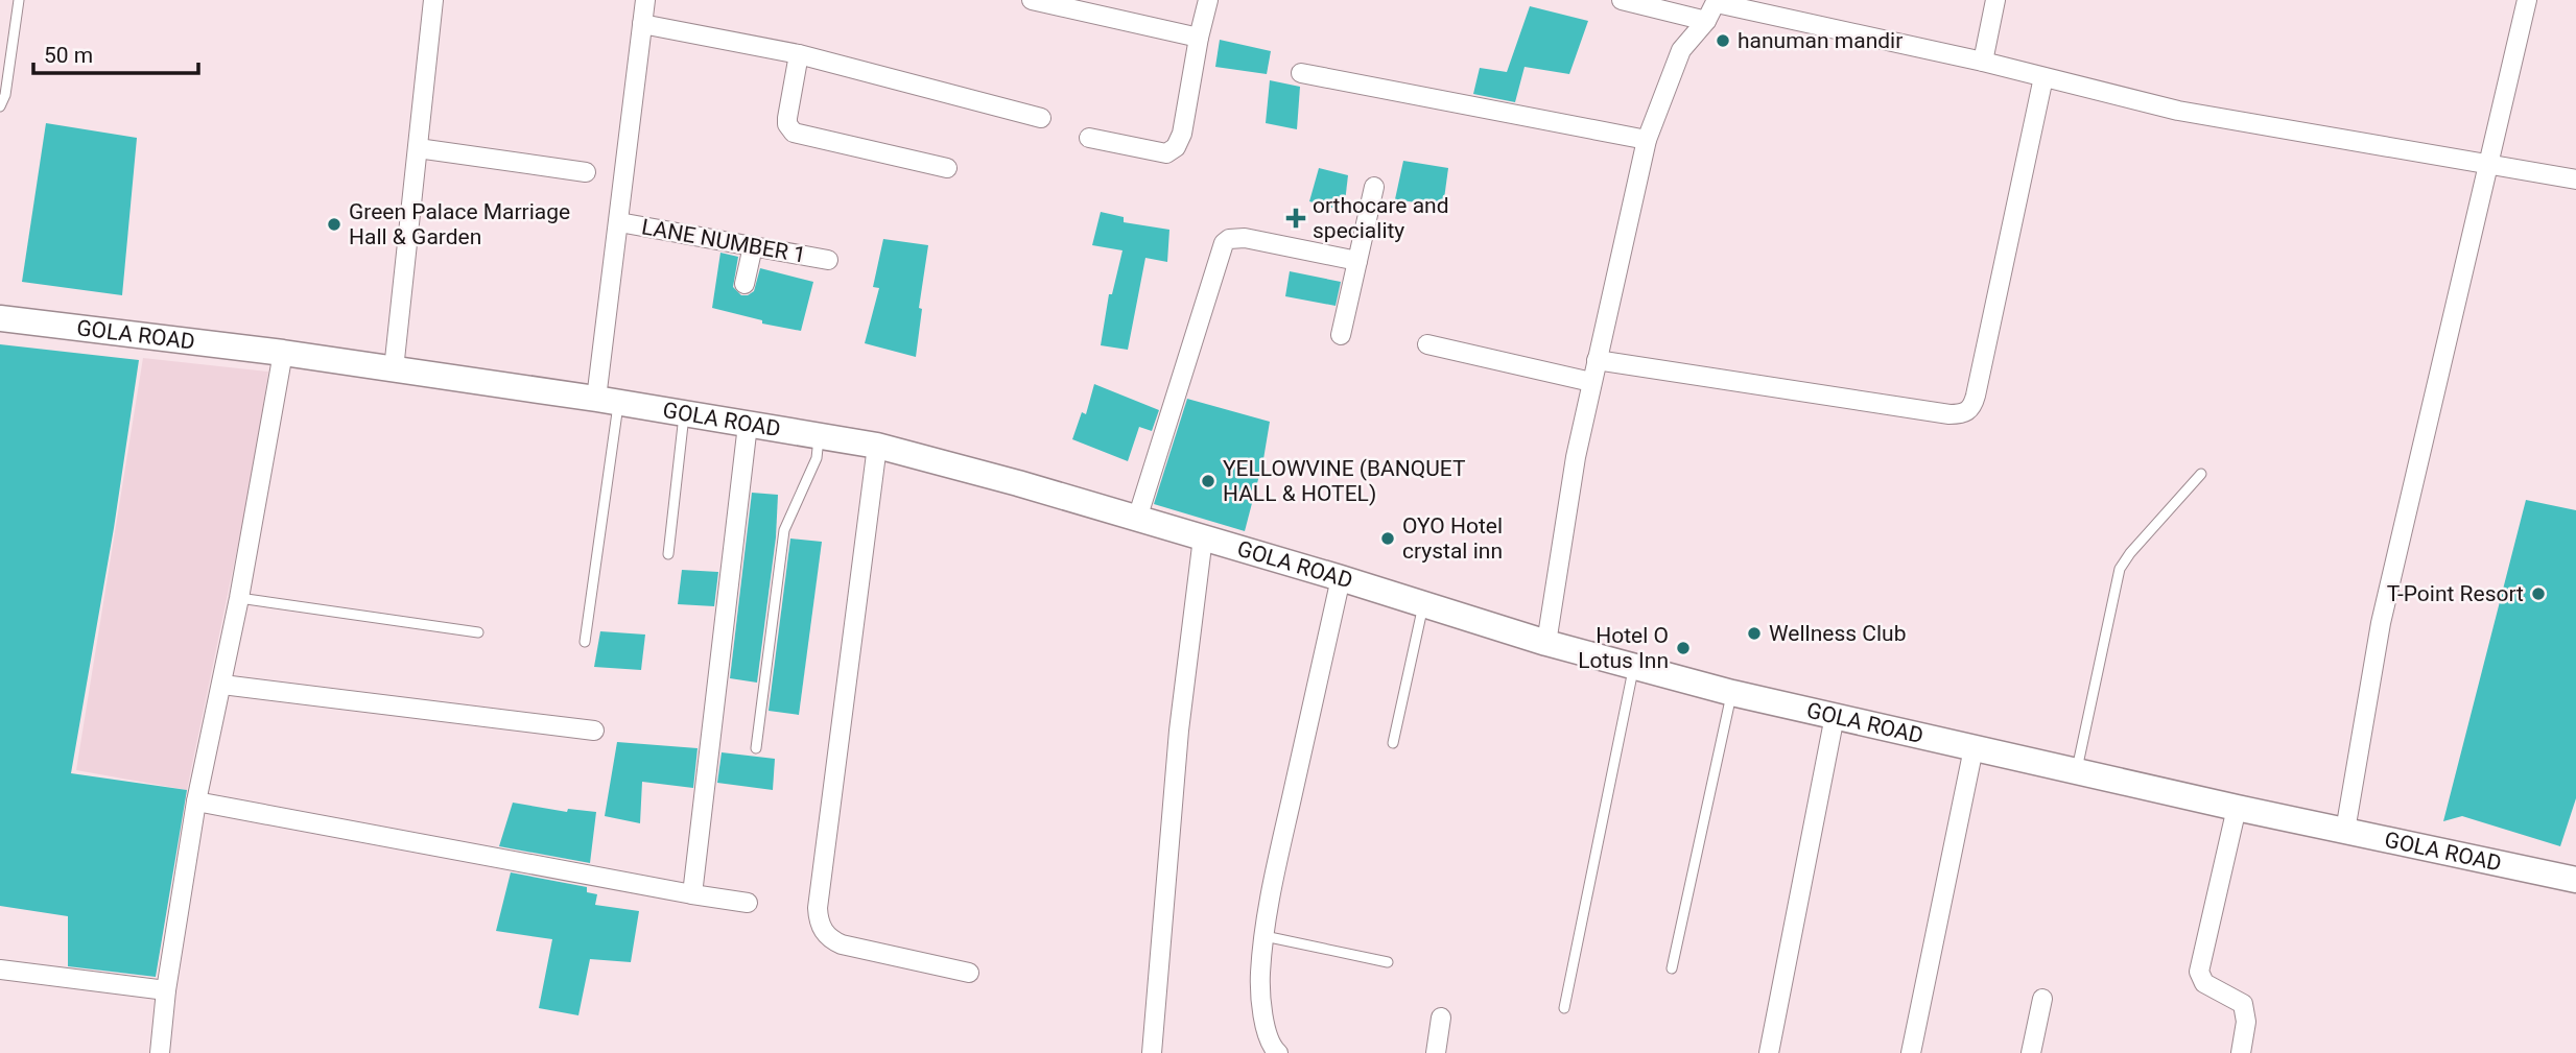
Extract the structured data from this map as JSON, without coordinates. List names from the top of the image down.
{
  "streets": {
    "street": ["LANE NUMBER 1", "GOLA ROAD"]
  },
  "places": {
    "other": [
      "hanuman mandir",
      "Green Palace Marriage Hall & Garden",
      "YELLOWVINE (BANQUET HALL & HOTEL)",
      "OYO Hotel crystal inn",
      "T-Point Resort",
      "Wellness Club",
      "Hotel O Lotus Inn"
    ],
    "health": ["orthocare and speciality"]
  },
  "scale_bar": "50 m"
}
